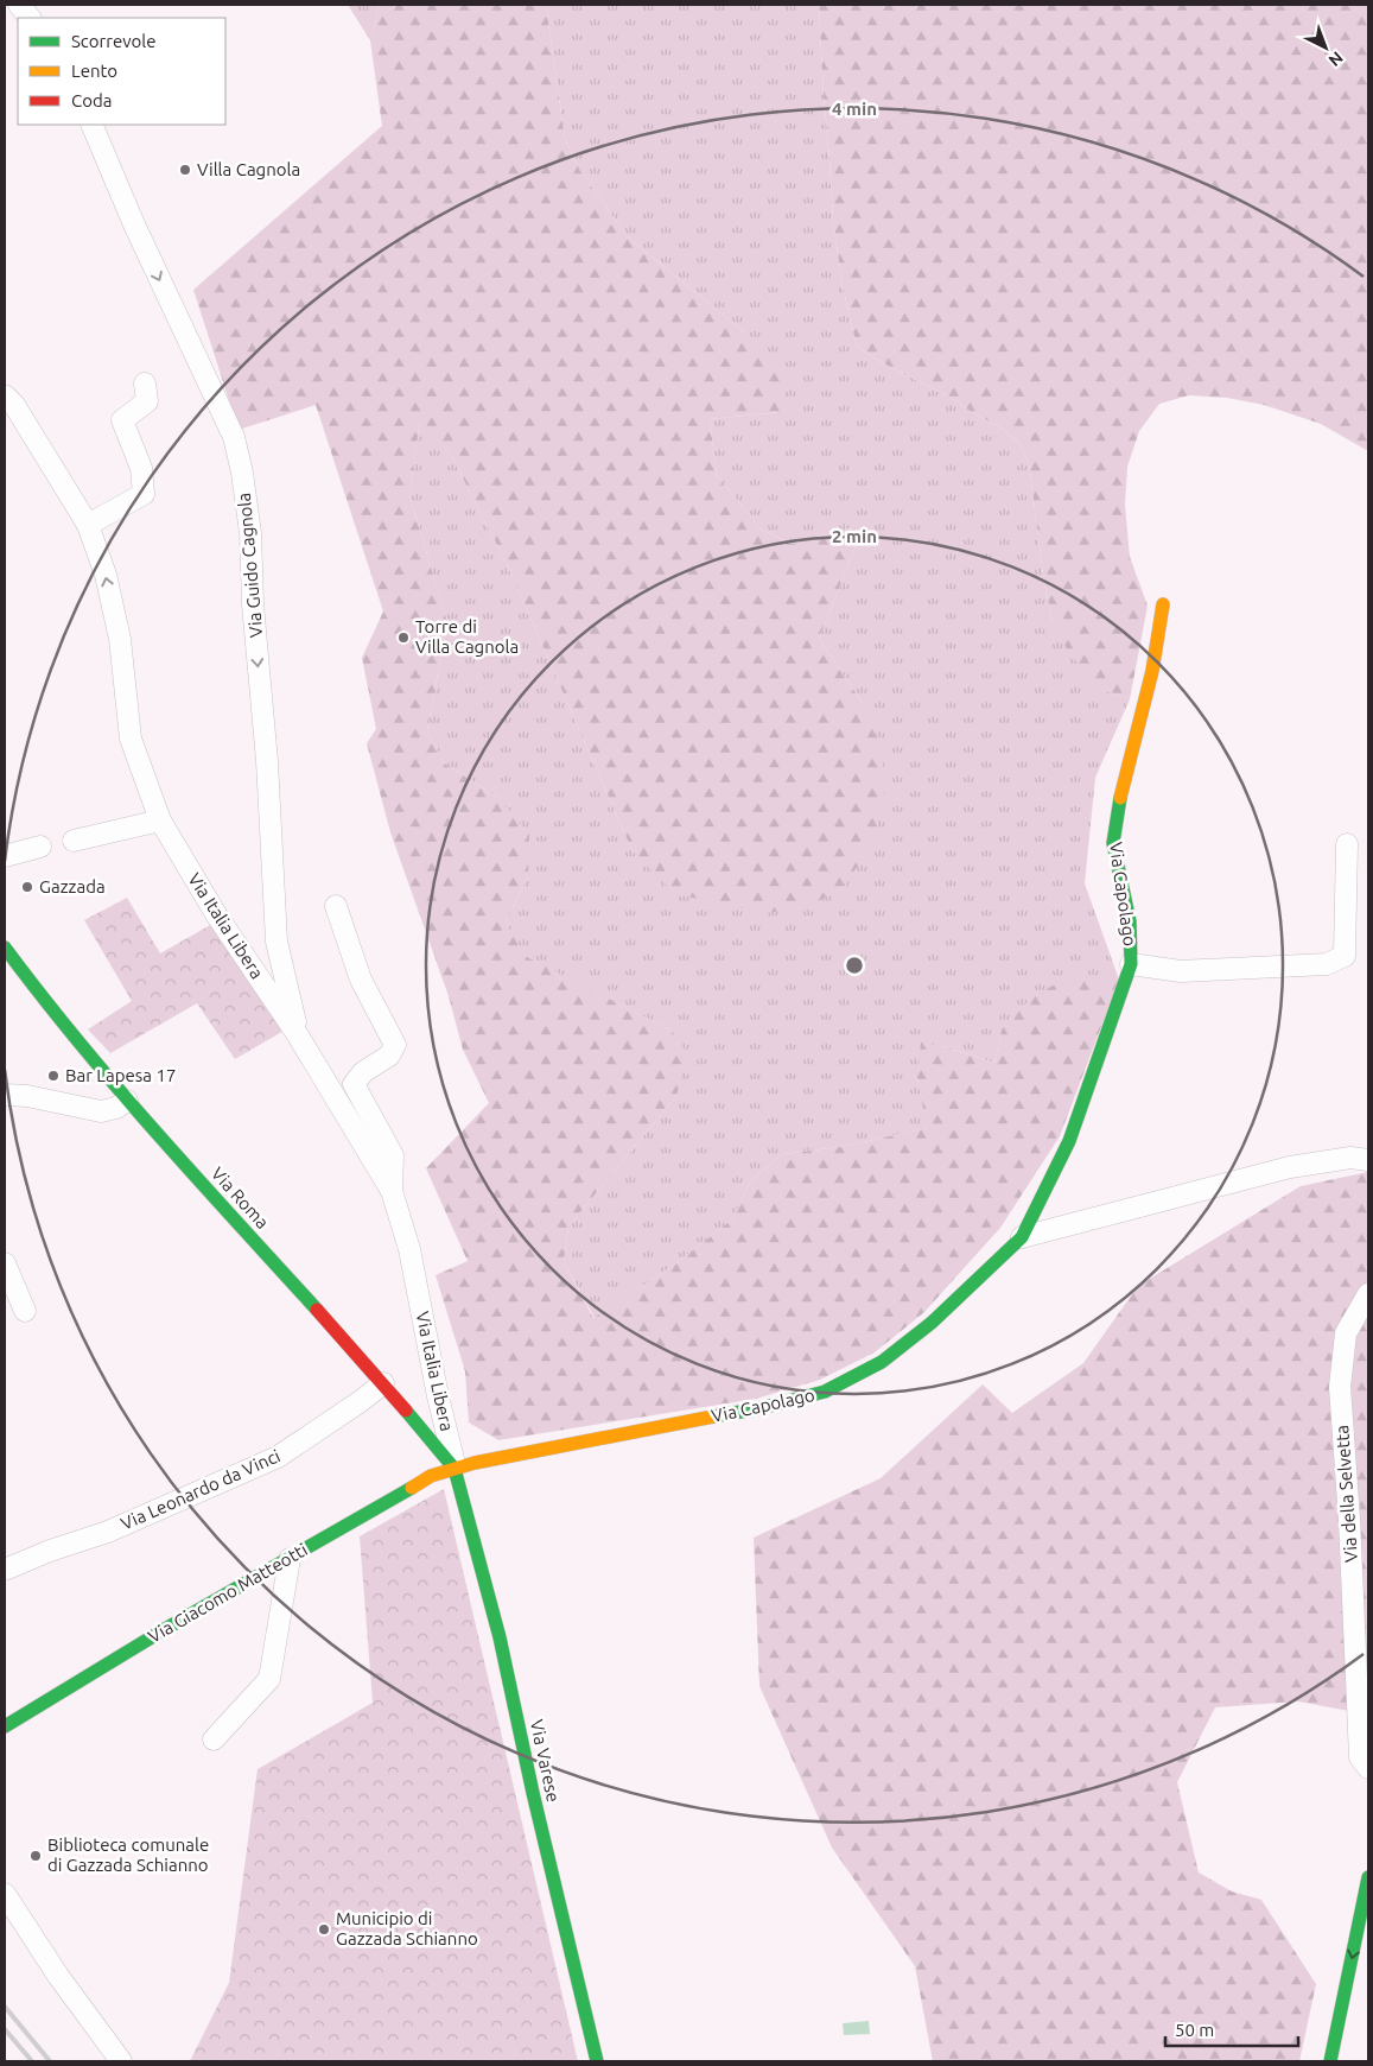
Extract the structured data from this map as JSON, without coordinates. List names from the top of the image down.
{
  "streets": {
    "main road": [
      "Via Capolago",
      "Via Roma",
      "Via Giacomo Matteotti",
      "Via Varese"
    ],
    "street": [
      "Via Guido Cagnola",
      "Via Italia Libera",
      "Via Leonardo da Vinci",
      "Via della Selvetta"
    ]
  },
  "crossings": [
    ["Via Guido Cagnola", "Via Italia Libera"],
    ["Via Capolago", "Via Italia Libera"],
    ["Via Capolago", "Via Roma"],
    ["Via Capolago", "Via Giacomo Matteotti"],
    ["Via Capolago", "Via Varese"],
    ["Via Italia Libera", "Via Roma"],
    ["Via Italia Libera", "Via Giacomo Matteotti"],
    ["Via Italia Libera", "Via Varese"],
    ["Via Roma", "Via Leonardo da Vinci"],
    ["Via Roma", "Via Giacomo Matteotti"],
    ["Via Roma", "Via Varese"],
    ["Via Giacomo Matteotti", "Via Varese"]
  ],
  "one_way": ["Via Guido Cagnola"],
  "places": [
    "Villa Cagnola",
    "Torre di Villa Cagnola",
    "Gazzada",
    "Bar Lapesa 17",
    "Biblioteca comunale di Gazzada Schianno",
    "Municipio di Gazzada Schianno"
  ],
  "legend": ["Scorrevole", "Lento", "Coda"],
  "scale_bar": "50 m",
  "north": "bottom right",
  "rings": ["4 min", "2 min"]
}
